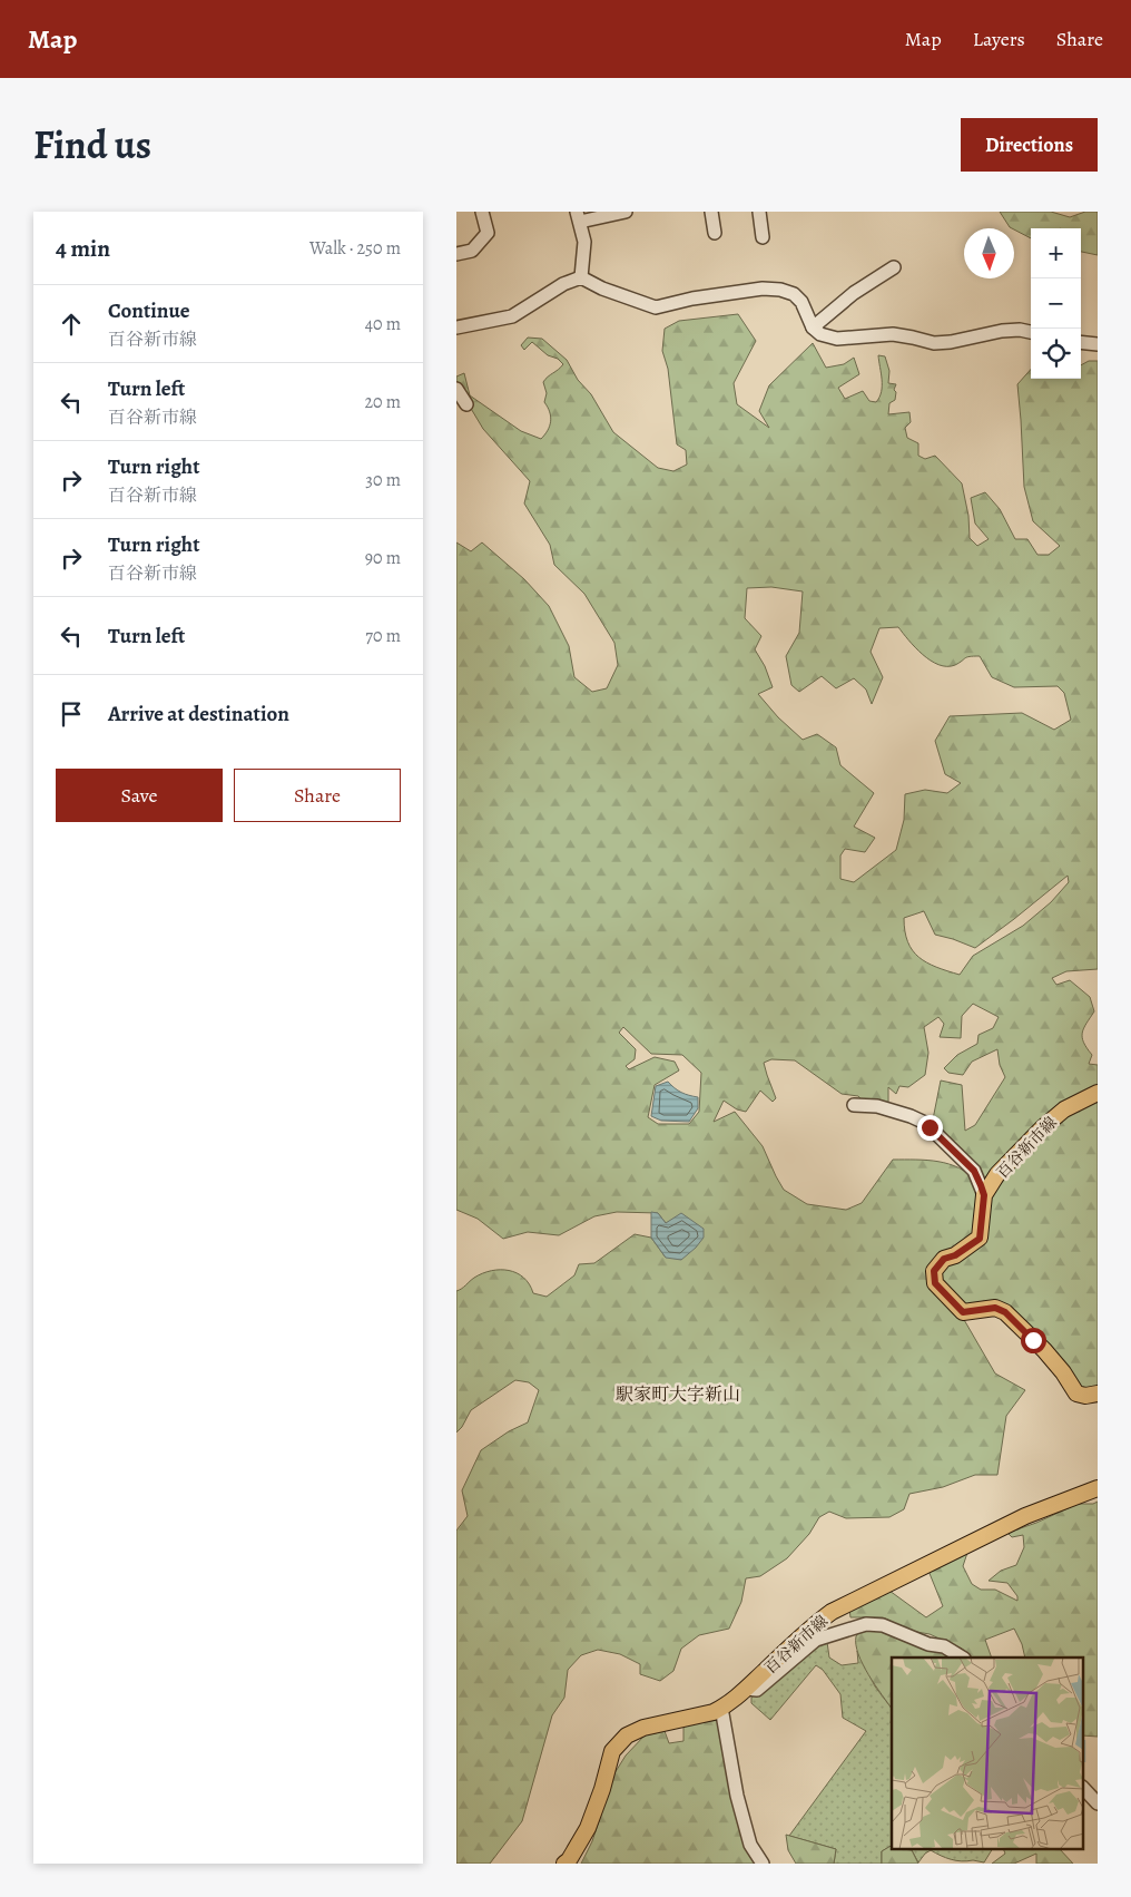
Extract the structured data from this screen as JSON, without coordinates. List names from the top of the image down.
{
  "streets": {
    "main road": ["百谷新市線"]
  },
  "districts": ["駅家町大字新山"],
  "north": "bottom",
  "page": {
    "header": "Map",
    "nav": ["Map", "Layers", "Share"],
    "title": "Find us",
    "buttons": [
      "Directions",
      ["Save", "Share"]
    ],
    "heading": ["4 min", "Walk · 250 m"],
    "map_buttons": ["+", "−"],
    "list": [
      ["Continue", "百谷新市線", "40 m"],
      ["Turn left", "百谷新市線", "20 m"],
      ["Turn right", "百谷新市線", "30 m"],
      ["Turn right", "百谷新市線", "90 m"],
      ["Turn left", "70 m"],
      "Arrive at destination"
    ]
  }
}
